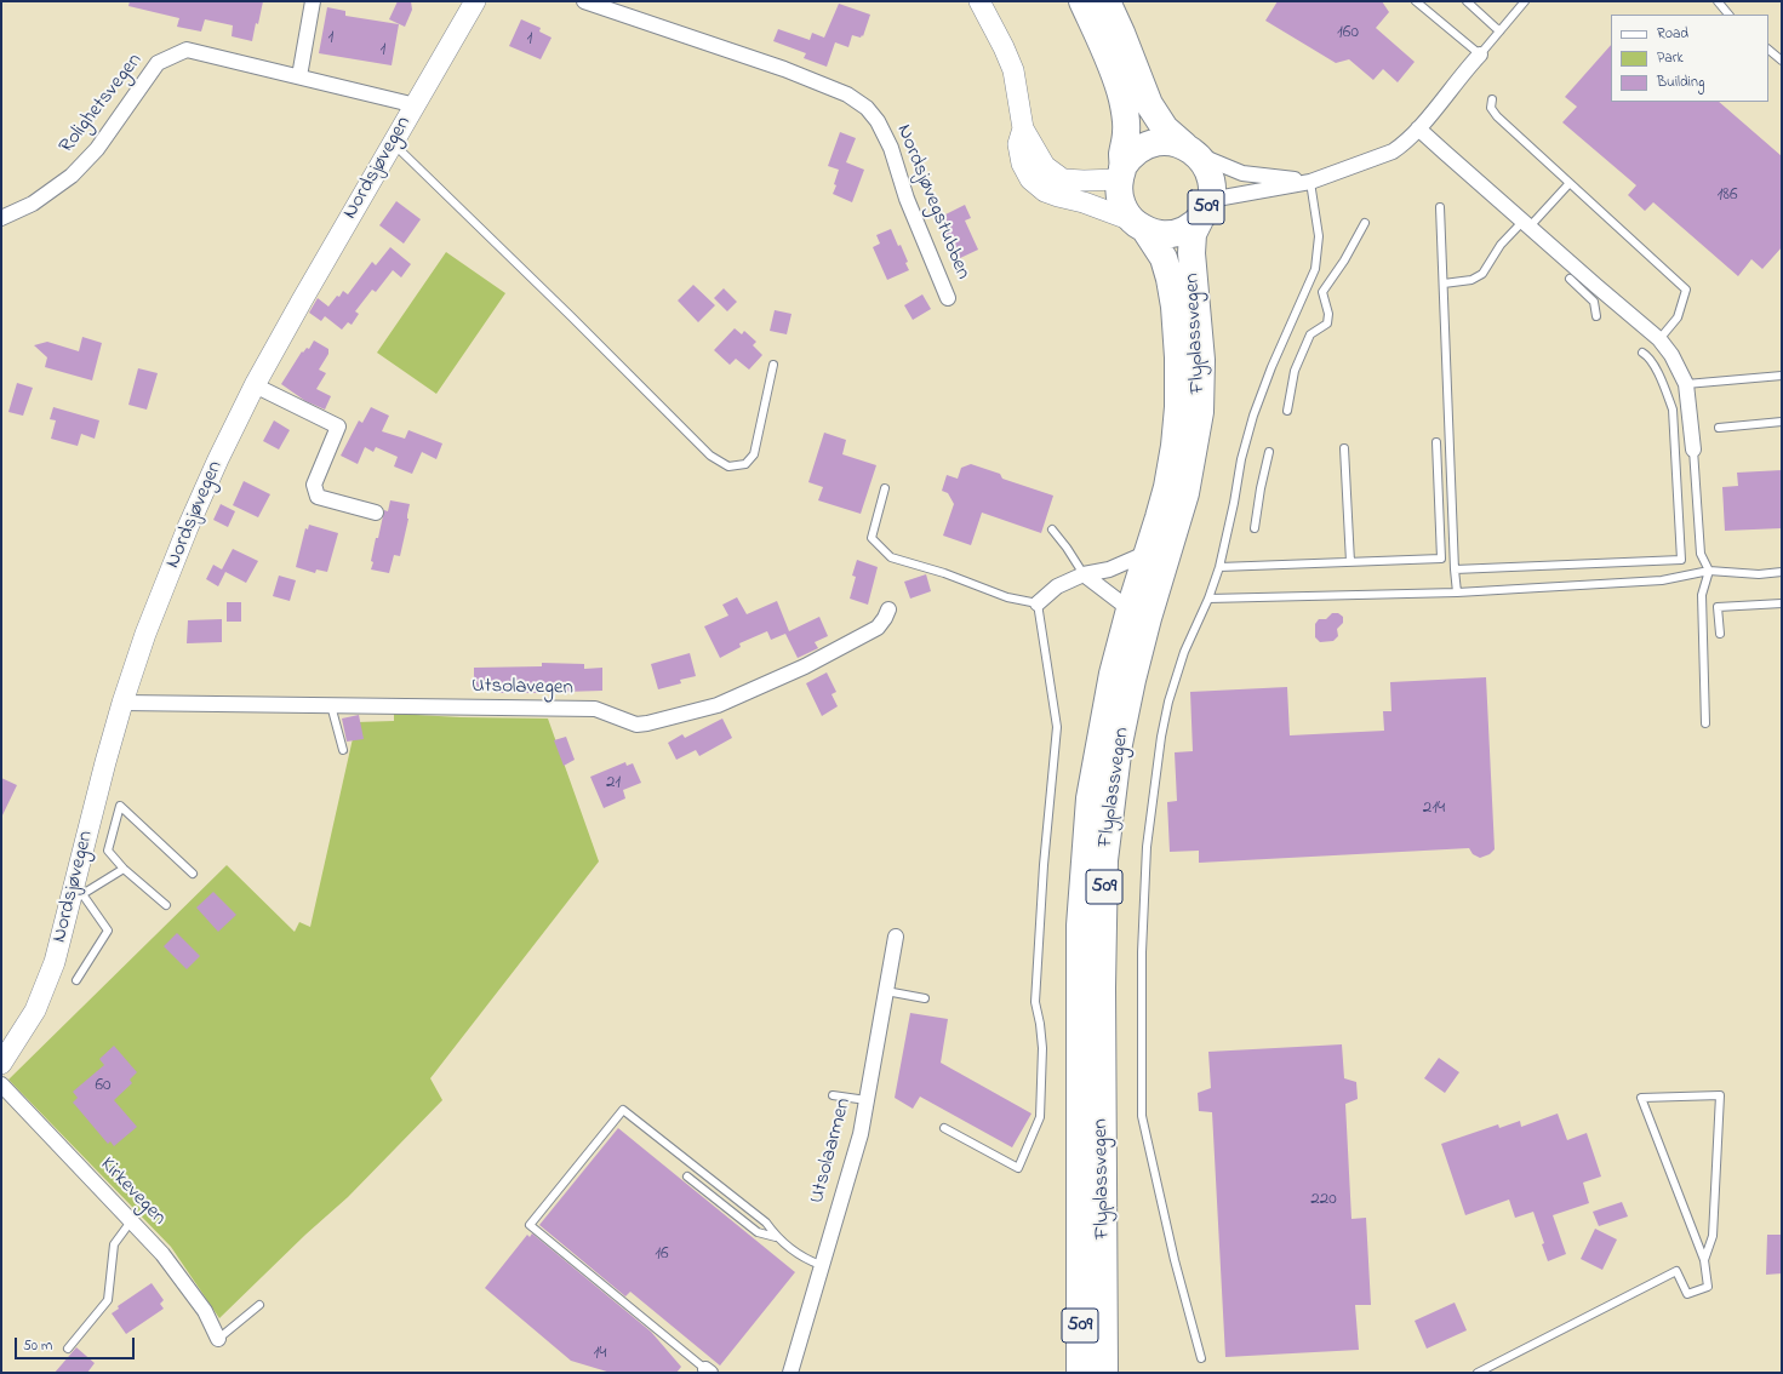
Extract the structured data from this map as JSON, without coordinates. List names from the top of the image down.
{
  "streets": {
    "highway": ["509", "Flyplassvegen"],
    "street": [
      "Rolighetsvegen",
      "Nordsjøvegen",
      "Nordsjøvegstubben",
      "Utsolavegen",
      "Utsolaarmen",
      "Kirkevegen"
    ]
  },
  "crossings": [
    ["Rolighetsvegen", "Nordsjøvegen"],
    ["Nordsjøvegen", "Utsolavegen"],
    ["509", "Flyplassvegen"]
  ],
  "house_numbers": [
    "160",
    "1",
    "1",
    "1",
    "186",
    "21",
    "214",
    "60",
    "220",
    "16",
    "14"
  ],
  "legend": ["Road", "Park", "Building"],
  "scale_bar": "50 m"
}
